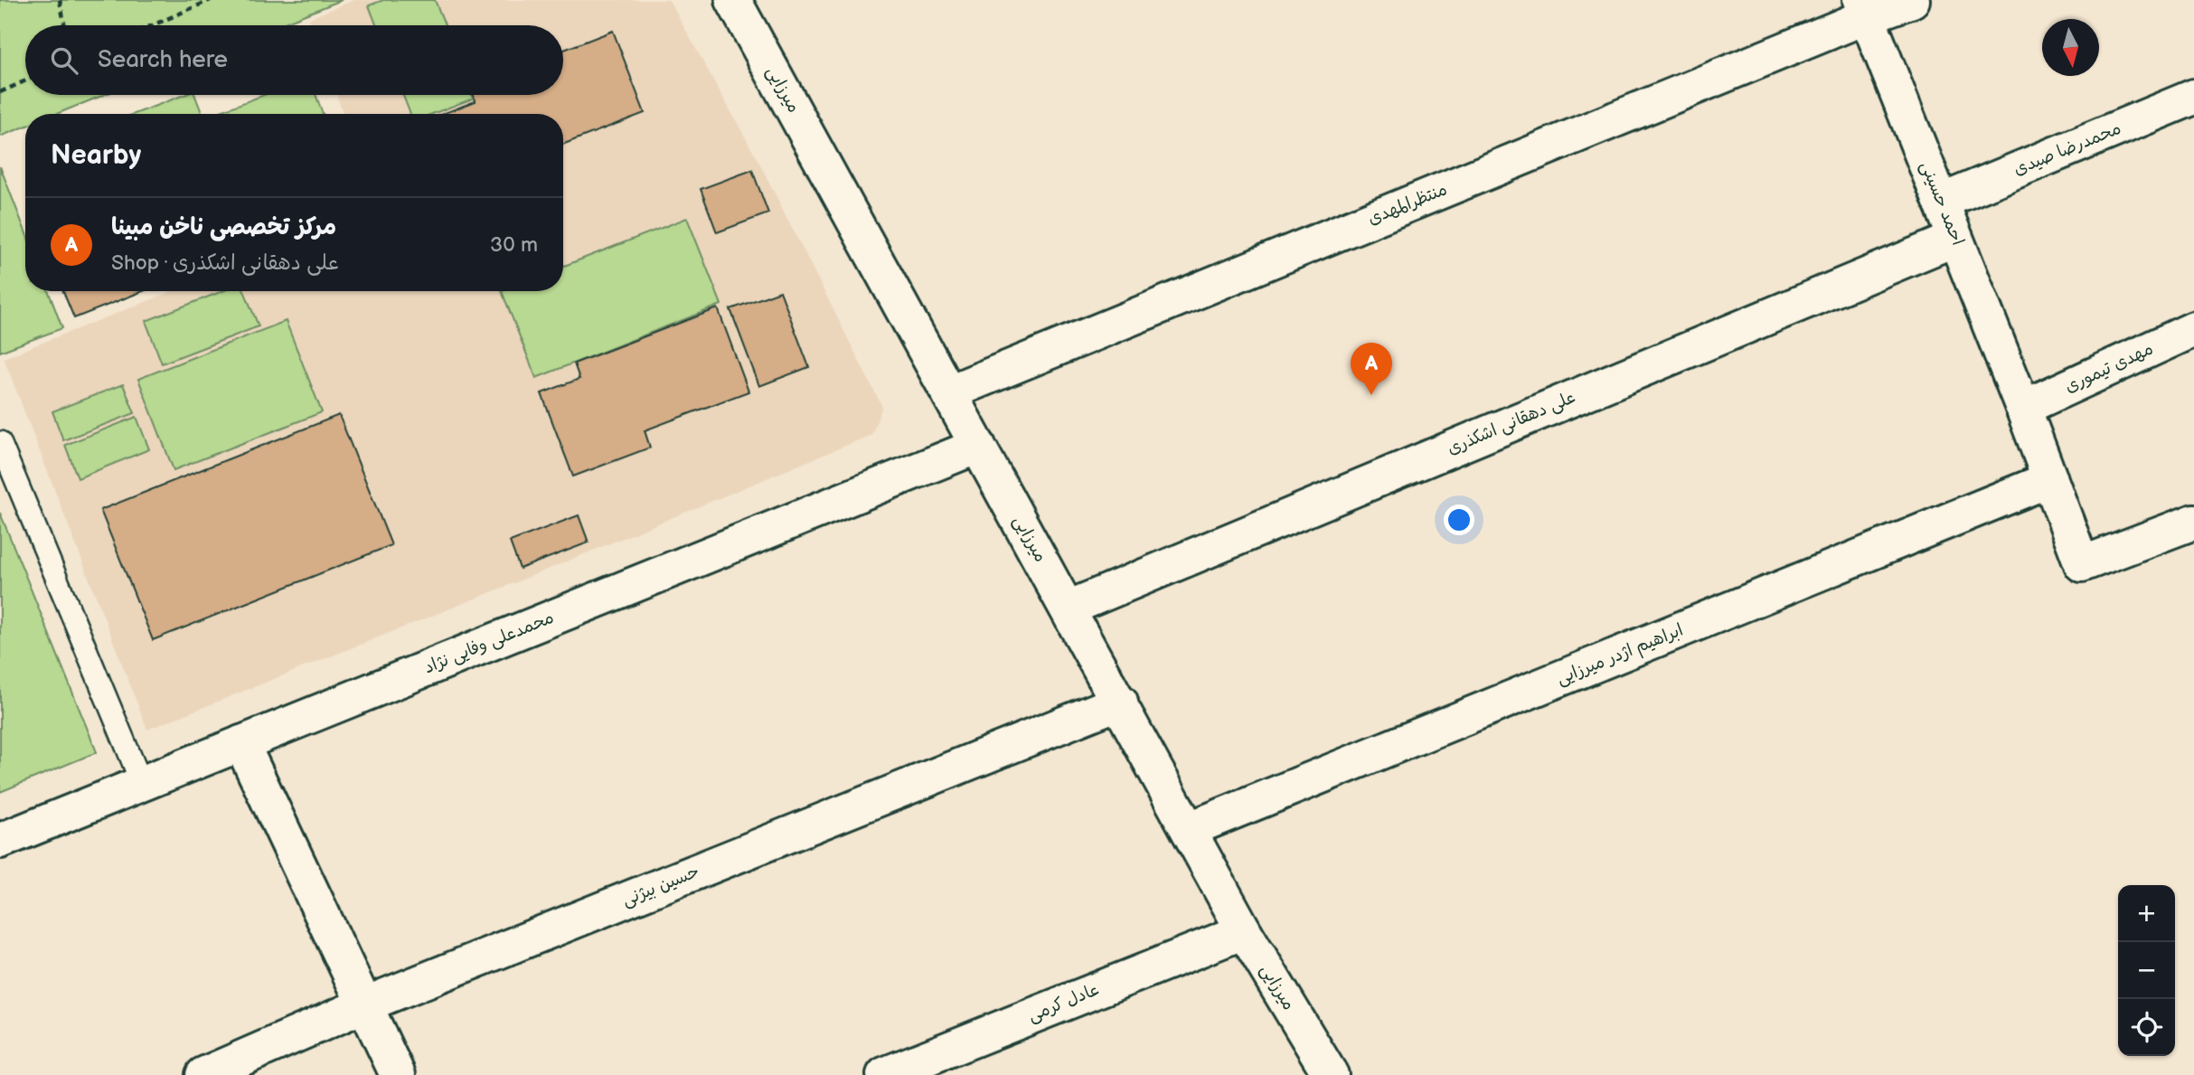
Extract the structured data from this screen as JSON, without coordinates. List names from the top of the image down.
{
  "streets": {
    "street": [
      "میرزایی",
      "محمدرضا صیدی",
      "احمد حسینی",
      "منتظرالمهدی",
      "مهدی تیموری",
      "علی دهقانی اشکذری",
      "محمدعلی وفایی نژاد",
      "ابراهیم اژدر میرزایی",
      "حسین بیژنی",
      "عادل کرمی"
    ]
  },
  "crossings": [
    ["میرزایی", "منتظرالمهدی"],
    ["میرزایی", "علی دهقانی اشکذری"],
    ["میرزایی", "محمدعلی وفایی نژاد"],
    ["میرزایی", "ابراهیم اژدر میرزایی"],
    ["میرزایی", "حسین بیژنی"],
    ["میرزایی", "عادل کرمی"],
    ["محمدرضا صیدی", "احمد حسینی"],
    ["احمد حسینی", "منتظرالمهدی"],
    ["احمد حسینی", "مهدی تیموری"],
    ["احمد حسینی", "علی دهقانی اشکذری"],
    ["احمد حسینی", "ابراهیم اژدر میرزایی"]
  ],
  "north": "bottom",
  "page": {
    "search": "Search here",
    "heading": "Nearby",
    "list": [
      {
        "mark": "A",
        "name": "مرکز تخصصی ناخن مبینا",
        "note": "Shop · علی دهقانی اشکذری",
        "value": "30 m"
      }
    ],
    "pins": "A",
    "map_buttons": ["+", "−"]
  }
}
